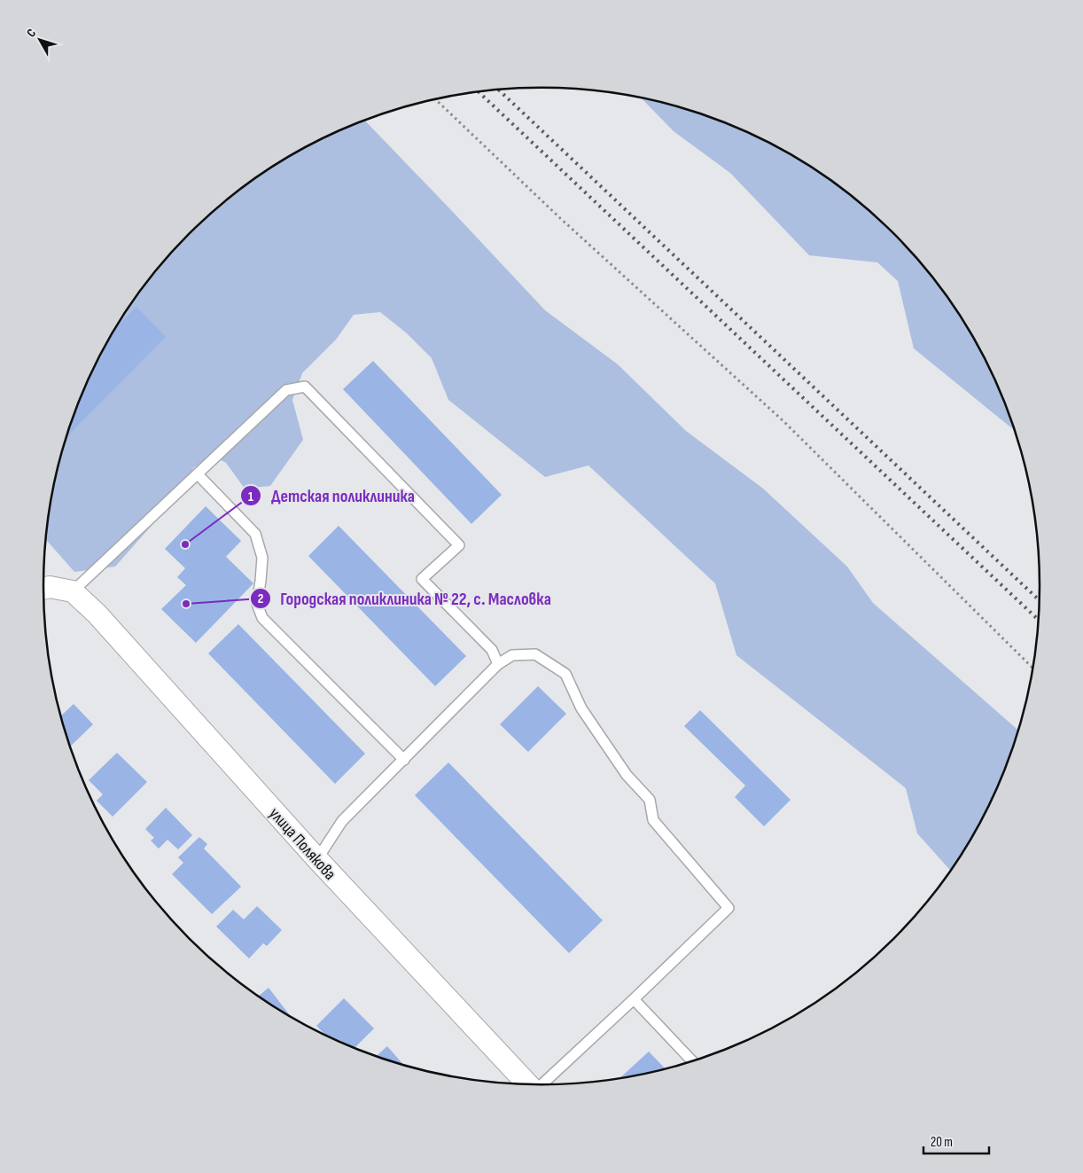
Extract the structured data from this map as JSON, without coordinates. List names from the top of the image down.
{
  "streets": {
    "street": ["улица Полякова"]
  },
  "places": ["Детская поликлиника", "Городская поликлиника № 22, с. Масловка"],
  "scale_bar": "20 m",
  "north": "top left"
}
